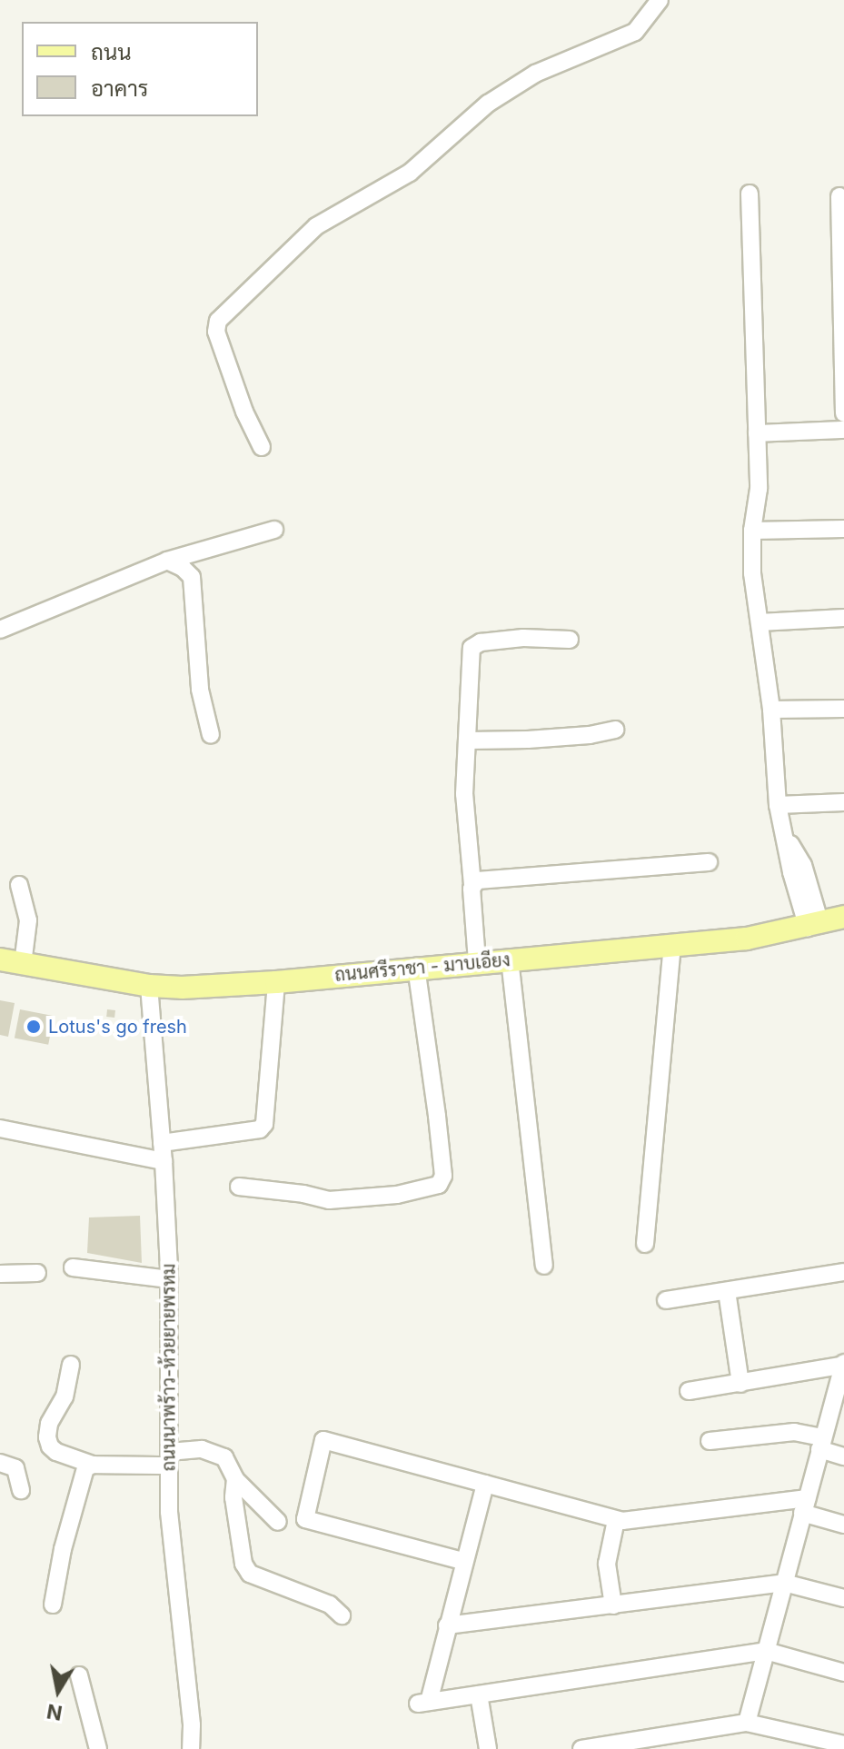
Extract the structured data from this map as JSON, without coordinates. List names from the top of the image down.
{
  "streets": {
    "main road": ["ถนนศรีราชา - มาบเอียง"],
    "street": ["ถนนนาพร้าว-ห้วยยายพรหม"]
  },
  "crossings": [
    ["ถนนศรีราชา - มาบเอียง", "ถนนนาพร้าว-ห้วยยายพรหม"]
  ],
  "places": ["Lotus's go fresh"],
  "legend": ["ถนน", "อาคาร"],
  "north": "bottom"
}
